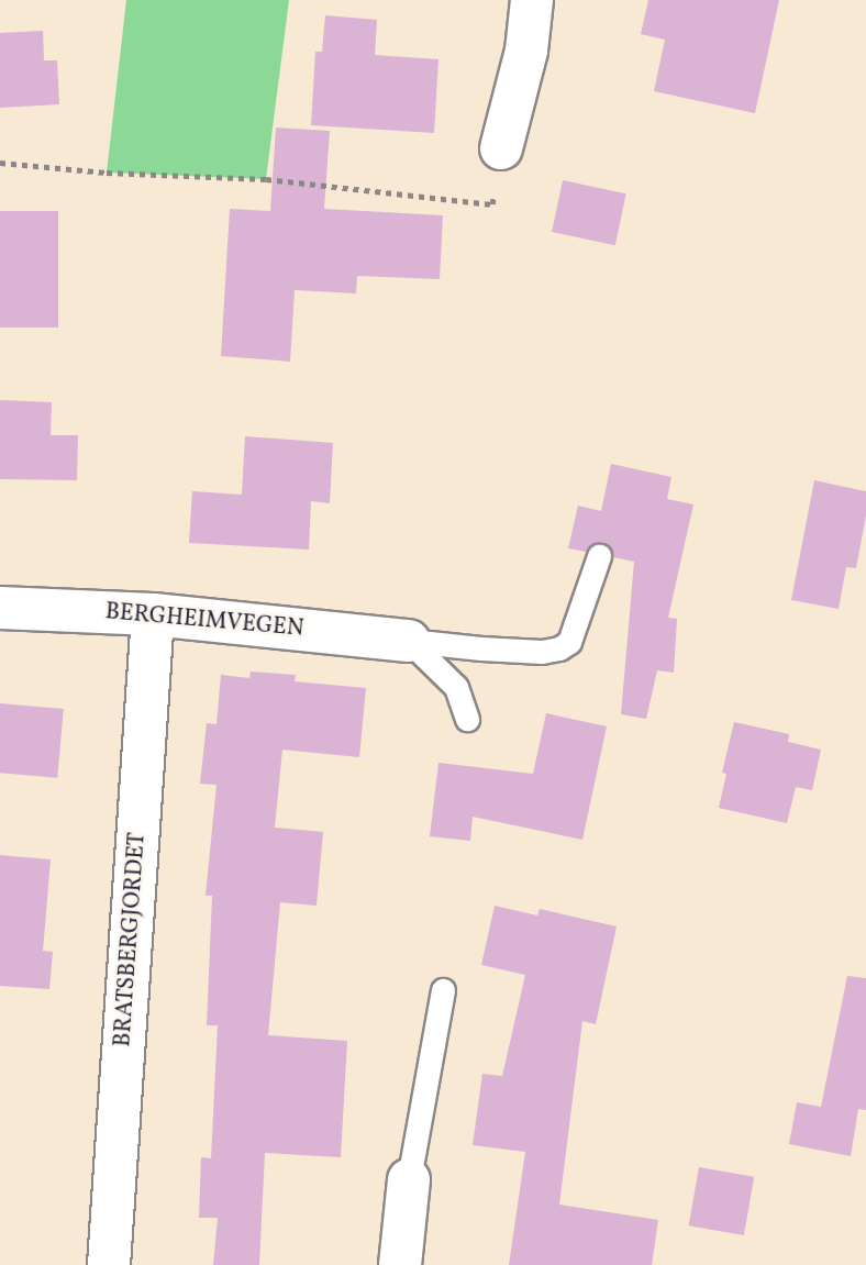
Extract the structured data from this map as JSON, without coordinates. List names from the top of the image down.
{
  "streets": {
    "street": ["BERGHEIMVEGEN", "BRATSBERGJORDET"]
  },
  "crossings": [
    ["BERGHEIMVEGEN", "BRATSBERGJORDET"]
  ]
}
